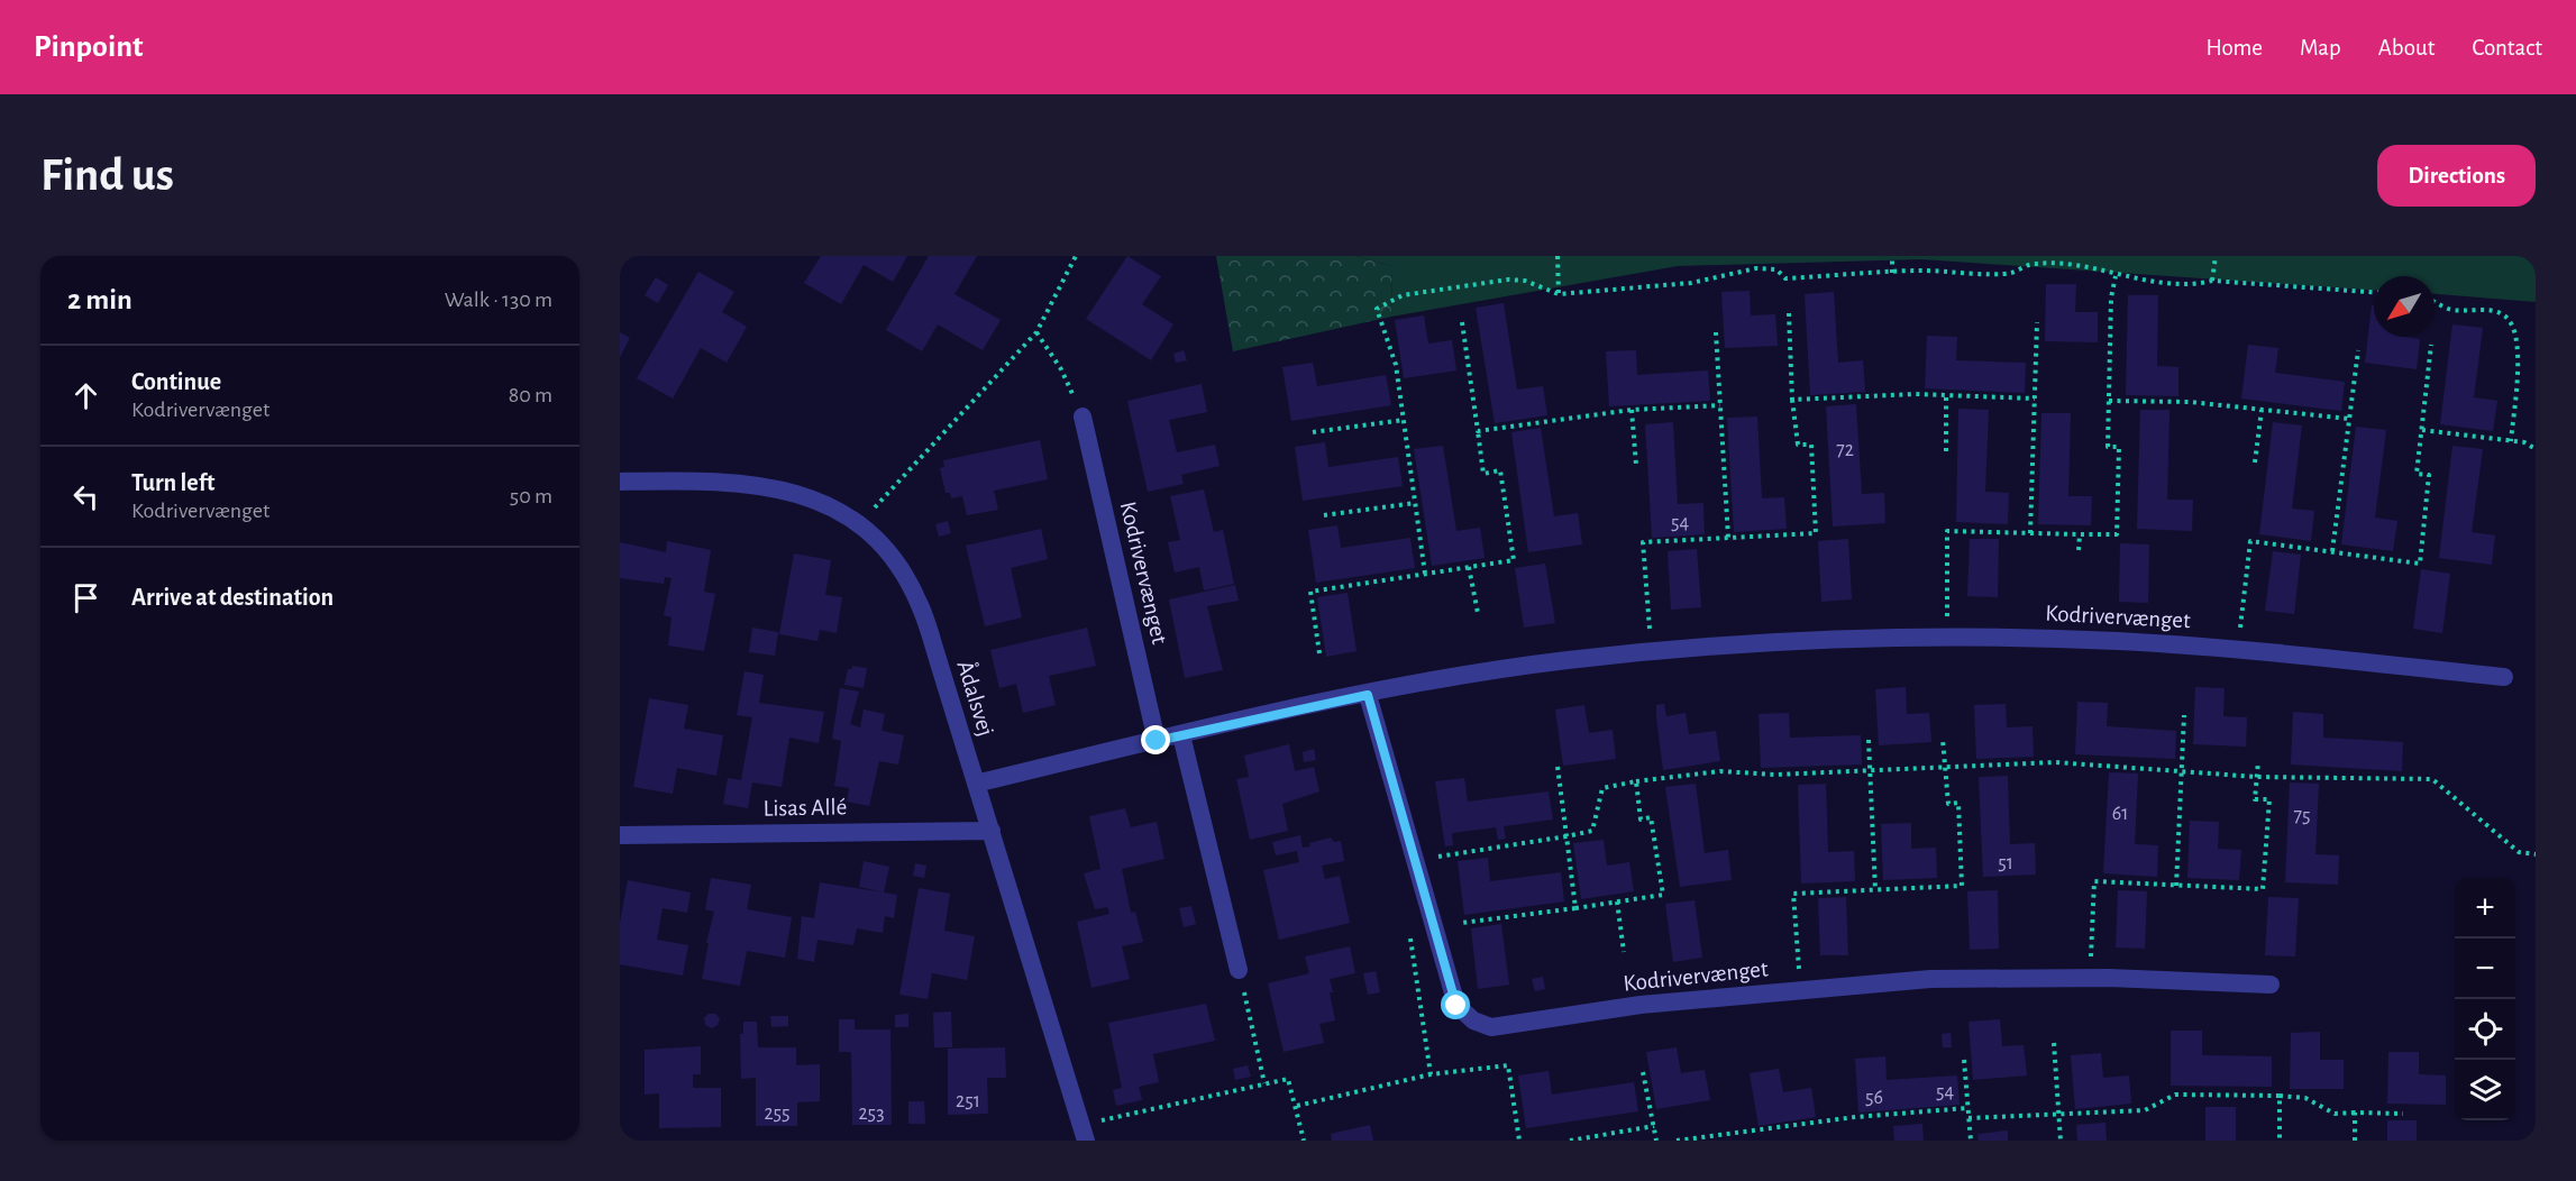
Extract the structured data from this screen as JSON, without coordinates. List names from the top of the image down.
{
  "streets": {
    "street": ["Kodrivervænget", "Ådalsvej", "Lisas Allé"]
  },
  "crossings": [
    ["Kodrivervænget", "Ådalsvej"],
    ["Ådalsvej", "Lisas Allé"]
  ],
  "house_numbers": [
    "72",
    "54",
    "61",
    "75",
    "51",
    "54",
    "56",
    "251",
    "255",
    "253"
  ],
  "north": "bottom left",
  "page": {
    "header": "Pinpoint",
    "nav": [
      "Home",
      "Map",
      "About",
      "Contact"
    ],
    "buttons": "Directions",
    "title": "Find us",
    "heading": ["2 min", "Walk · 130 m"],
    "list": [
      ["Continue", "Kodrivervænget", "80 m"],
      ["Turn left", "Kodrivervænget", "50 m"],
      "Arrive at destination"
    ],
    "map_buttons": ["+", "−"]
  }
}
